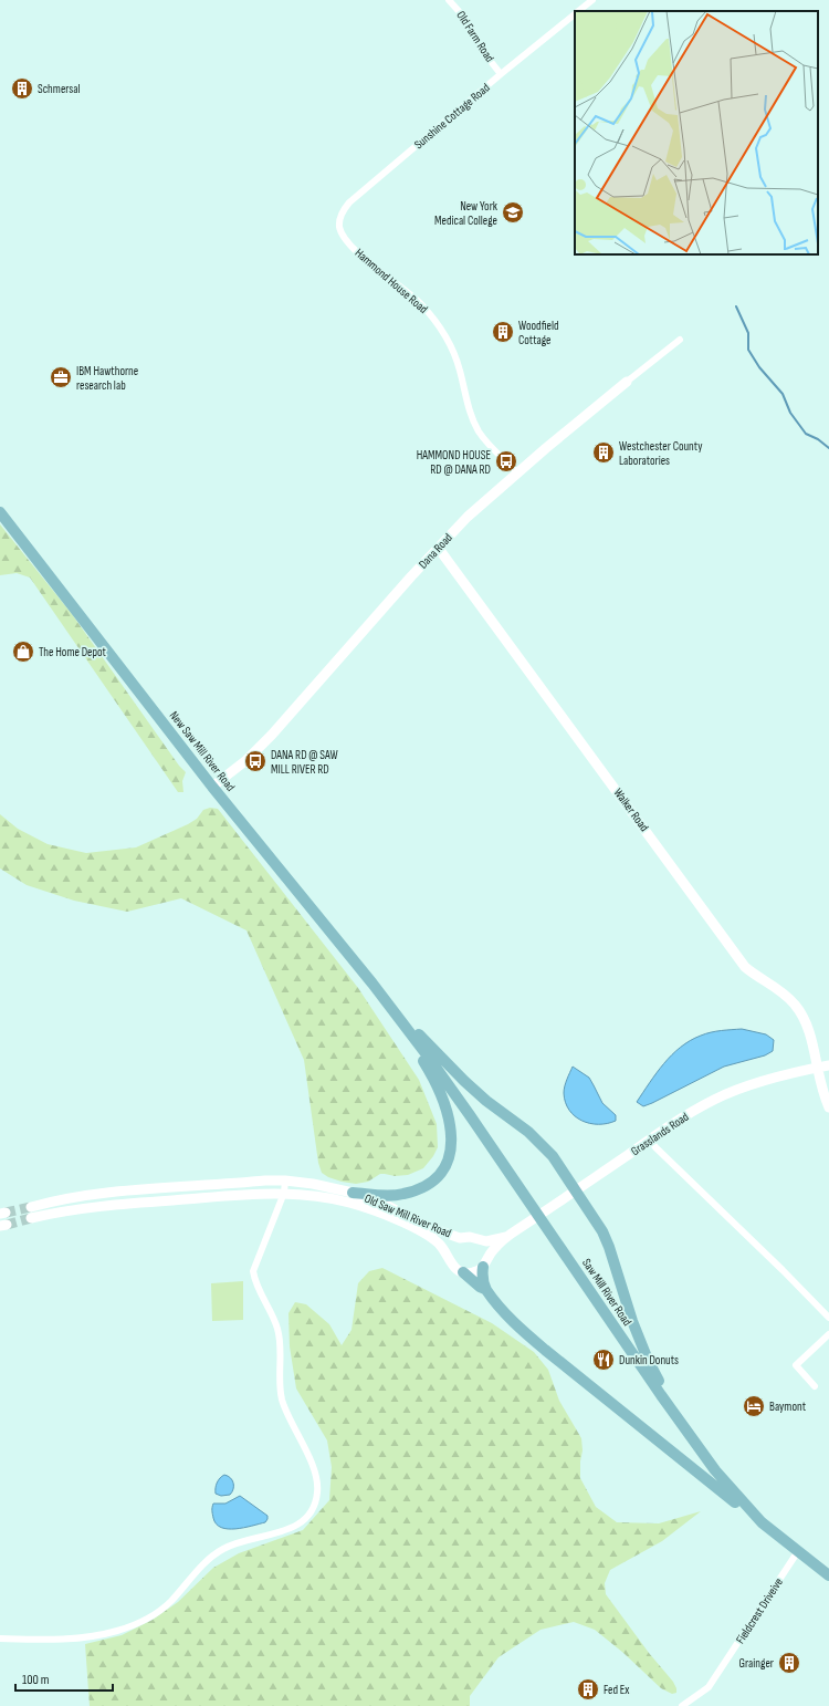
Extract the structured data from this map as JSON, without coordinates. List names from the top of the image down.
{
  "streets": {
    "main road": ["New Saw Mill River Road", "Saw Mill River Road"],
    "street": [
      "Old Farm Road",
      "Sunshine Cottage Road",
      "Hammond House Road",
      "Dana Road",
      "Walker Road",
      "Grasslands Road",
      "Old Saw Mill River Road",
      "Fieldcrest Driveive"
    ]
  },
  "crossings": [
    ["Old Farm Road", "Sunshine Cottage Road"],
    ["Sunshine Cottage Road", "Hammond House Road"],
    ["Hammond House Road", "Dana Road"],
    ["Dana Road", "New Saw Mill River Road"],
    ["Dana Road", "Walker Road"],
    ["New Saw Mill River Road", "Saw Mill River Road"],
    ["Walker Road", "Grasslands Road"],
    ["Grasslands Road", "Old Saw Mill River Road"],
    ["Saw Mill River Road", "Fieldcrest Driveive"]
  ],
  "places": {
    "building": [
      "Schmersal",
      "Woodfield Cottage",
      "Westchester County Laboratories",
      "Grainger",
      "Fed Ex"
    ],
    "school or university": ["New York Medical College"],
    "office": ["IBM Hawthorne research lab"],
    "bus stop": ["HAMMOND HOUSE RD @ DANA RD", "DANA RD @ SAW MILL RIVER RD"],
    "shop": ["The Home Depot"],
    "restaurant": ["Dunkin Donuts"],
    "hotel": ["Baymont"]
  },
  "scale_bar": "100 m"
}
